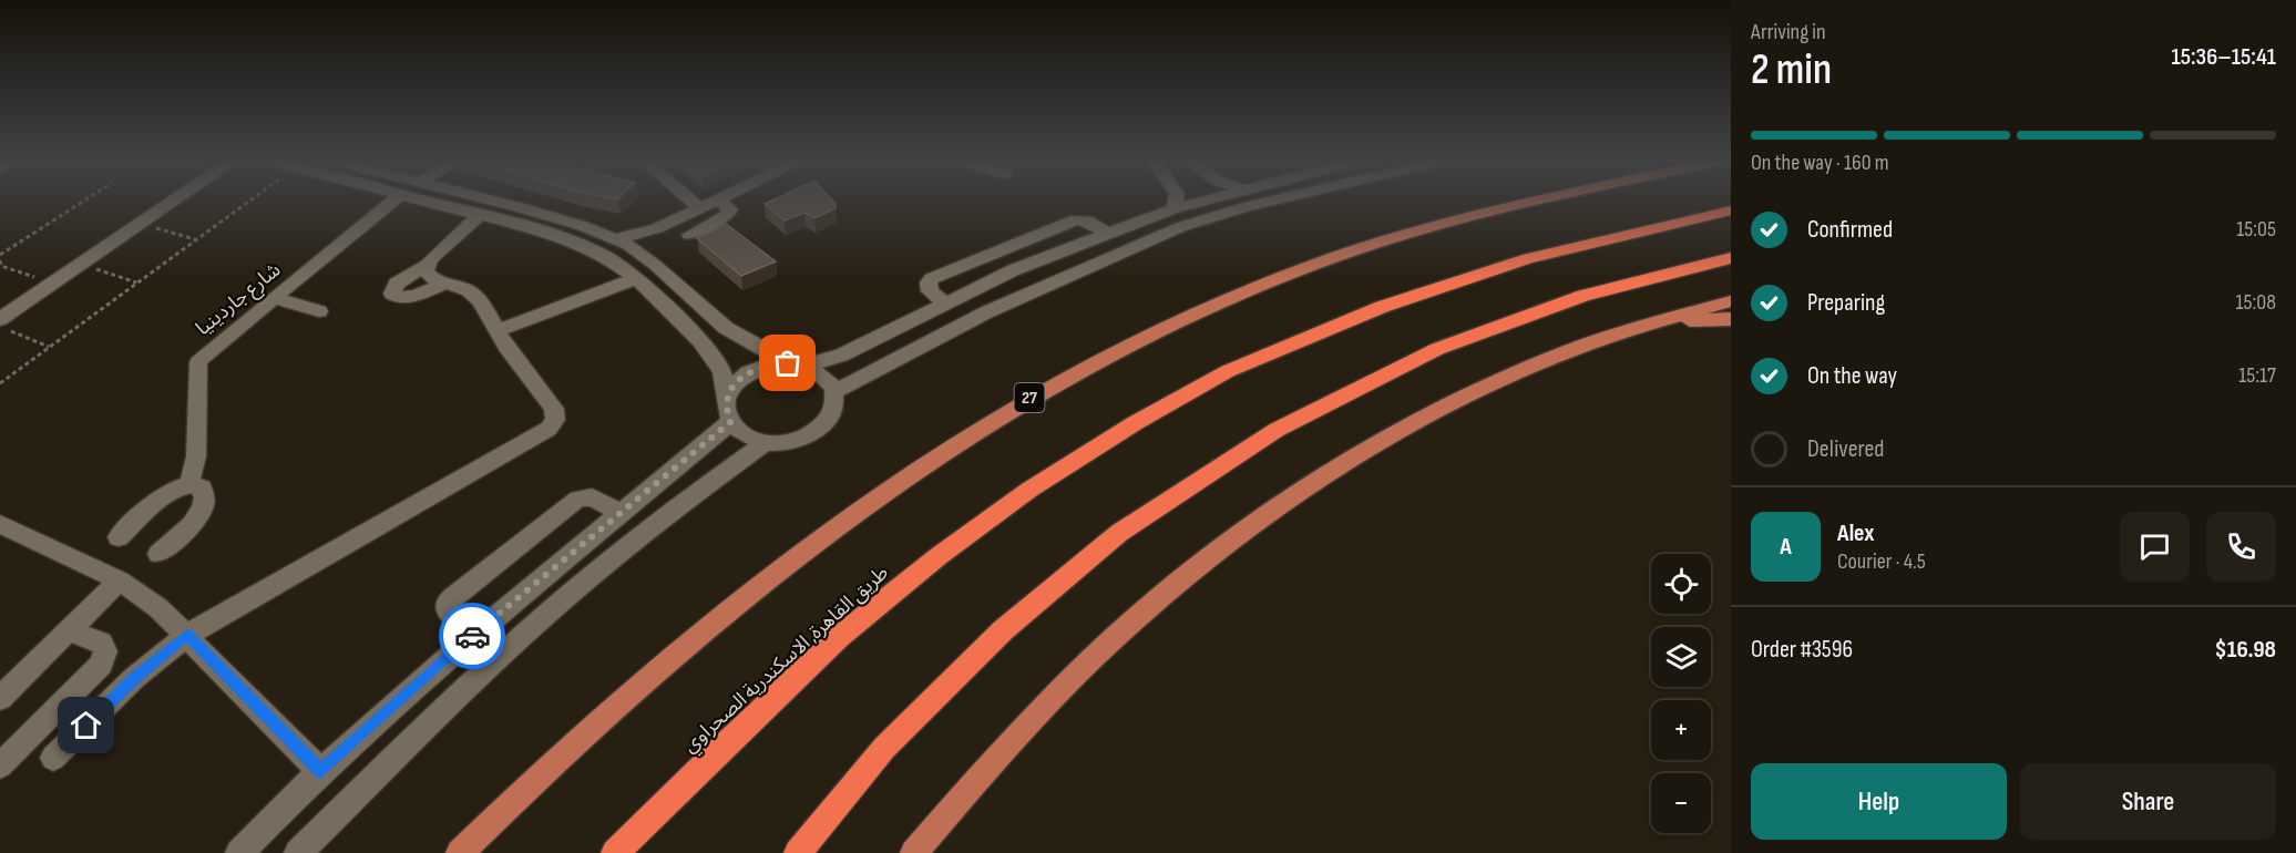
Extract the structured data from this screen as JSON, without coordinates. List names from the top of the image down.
{
  "streets": {
    "highway": ["طريق القاهرة, الاسكندرية الصحراوي"],
    "main road": ["27"],
    "street": ["شارع جاردينيا"]
  },
  "page": {
    "heading": ["2 min", "Arriving in", "15:36–15:41"],
    "panel": [
      "Alex",
      "Courier · 4.5",
      "Order #3596",
      "$16.98"
    ],
    "bar": "On the way · 160 m",
    "list": [
      ["Confirmed", "15:05"],
      ["Preparing", "15:08"],
      ["On the way", "15:17"],
      "Delivered"
    ],
    "round": "A",
    "map_buttons": ["+", "−"],
    "buttons": ["Help", "Share"]
  }
}
